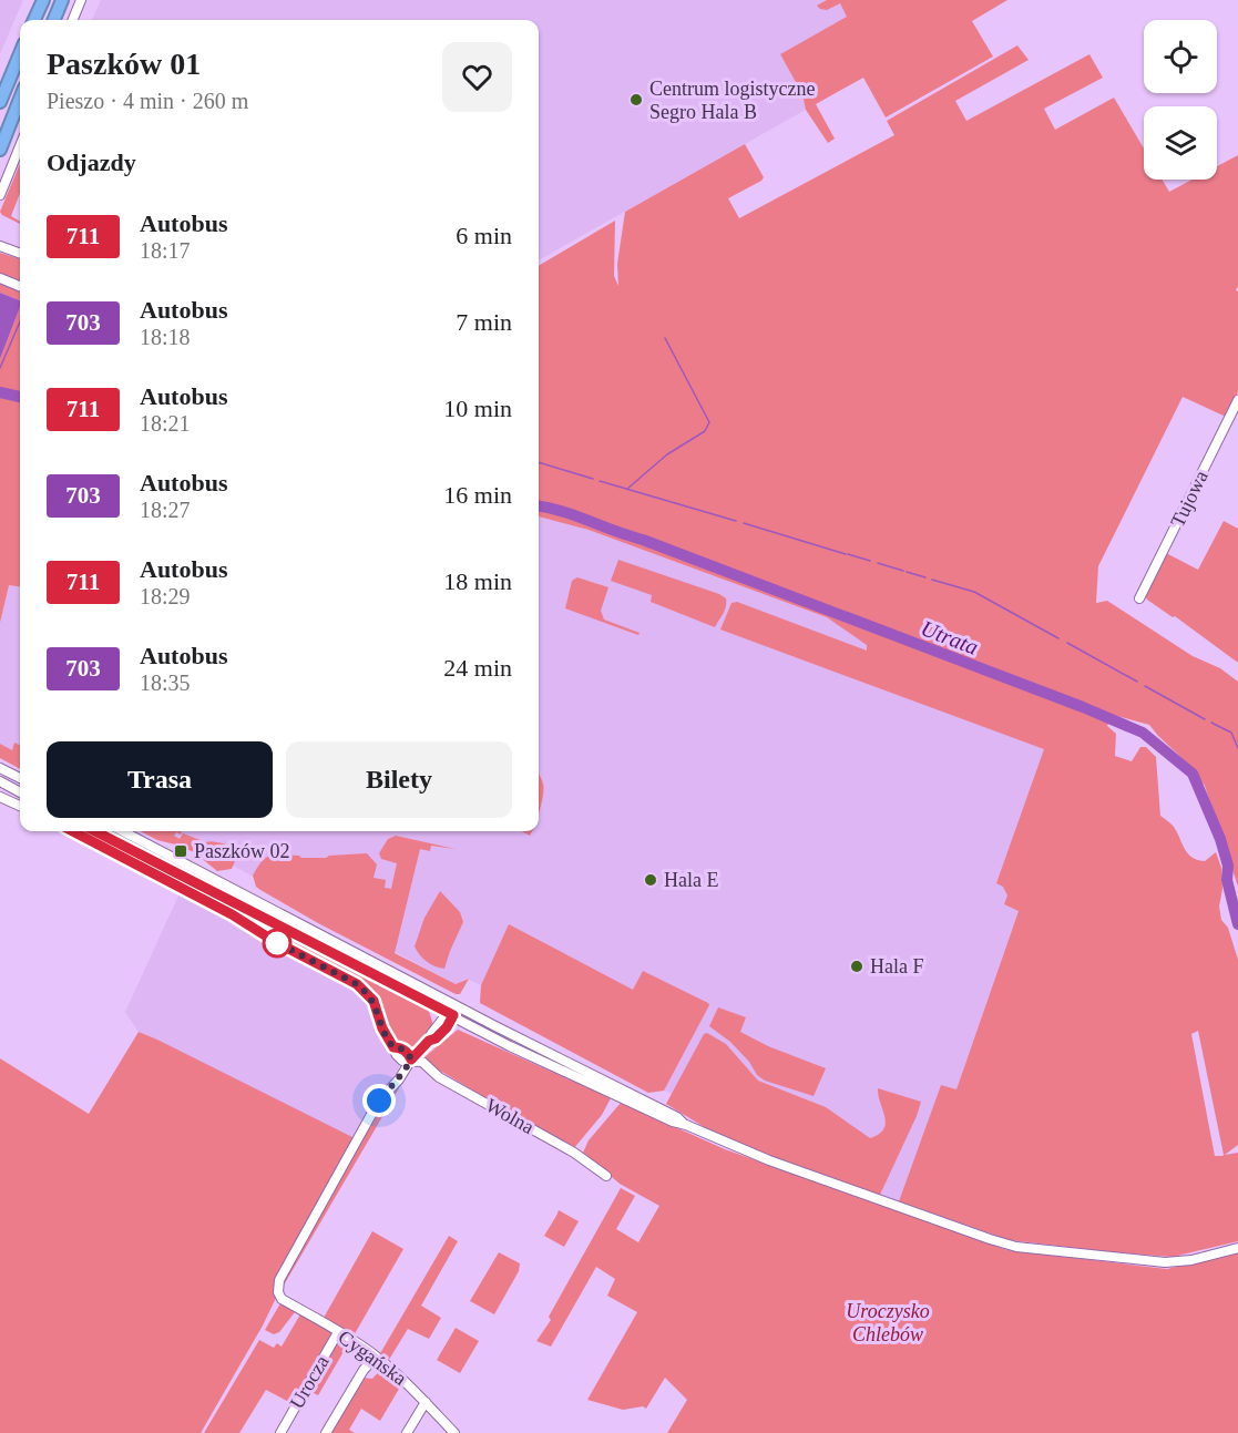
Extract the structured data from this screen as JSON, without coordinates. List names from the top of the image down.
{
  "streets": {
    "street": [
      "Tujowa",
      "Wolna",
      "Cygańska",
      "Urocza"
    ]
  },
  "crossings": [
    ["Wolna", "Cygańska"],
    ["Cygańska", "Urocza"]
  ],
  "water": ["Utrata"],
  "parks": ["Uroczysko Chlebów"],
  "places": {
    "other": ["Centrum logistyczne Segro Hala B", "Hala E", "Hala F"],
    "transit": ["Paszków 02"]
  },
  "lines": ["bus line 711"],
  "page": {
    "heading": [
      ["Paszków 01", "Pieszo · 4 min · 260 m"],
      "Odjazdy"
    ],
    "list": [
      {
        "mark": "711",
        "name": "Autobus",
        "note": "18:17",
        "value": "6 min"
      },
      {
        "mark": "703",
        "name": "Autobus",
        "note": "18:18",
        "value": "7 min"
      },
      {
        "mark": "711",
        "name": "Autobus",
        "note": "18:21",
        "value": "10 min"
      },
      {
        "mark": "703",
        "name": "Autobus",
        "note": "18:27",
        "value": "16 min"
      },
      {
        "mark": "711",
        "name": "Autobus",
        "note": "18:29",
        "value": "18 min"
      },
      {
        "mark": "703",
        "name": "Autobus",
        "note": "18:35",
        "value": "24 min"
      }
    ],
    "buttons": ["Trasa", "Bilety"]
  }
}
